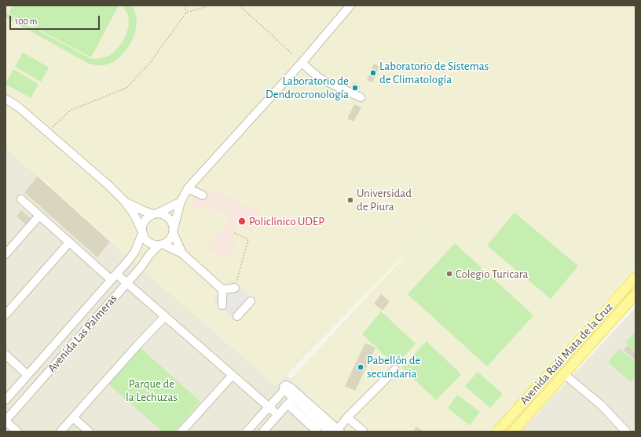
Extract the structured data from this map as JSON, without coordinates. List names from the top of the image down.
{
  "streets": {
    "main road": ["Avenida Raúl Mata de la Cruz"],
    "street": ["Avenida Las Palmeras"]
  },
  "parks": ["Parque de la Lechuzas"],
  "places": [
    "Laboratorio de Sistemas de Climatología",
    "Laboratorio de Dendrocronología",
    "Universidad de Piura",
    "Policlínico UDEP",
    "Colegio Turicara",
    "Pabellón de secundaria"
  ],
  "scale_bar": "100 m"
}
